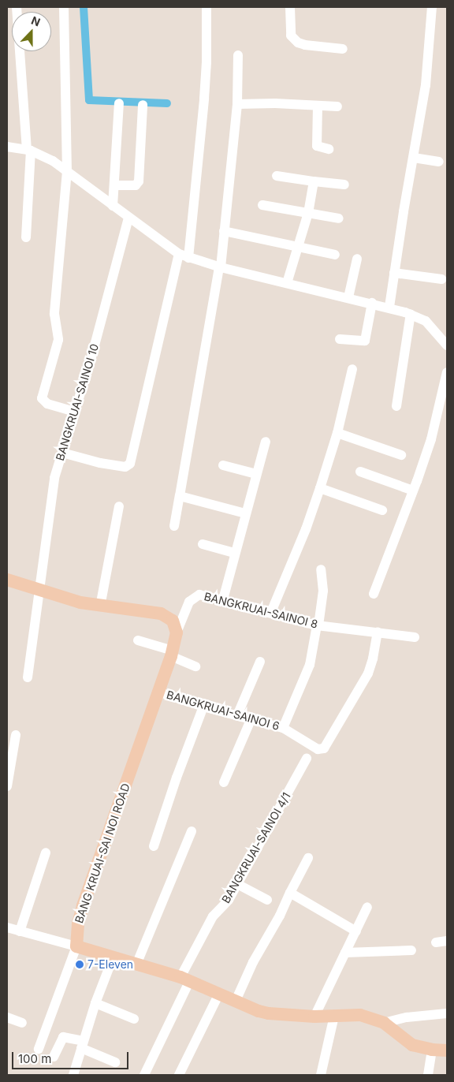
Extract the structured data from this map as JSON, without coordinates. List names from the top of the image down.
{
  "streets": {
    "main road": ["BANG KRUAI-SAI NOI ROAD"],
    "street": [
      "BANGKRUAI-SAINOI 10",
      "BANGKRUAI-SAINOI 8",
      "BANGKRUAI-SAINOI 6",
      "BANGKRUAI-SAINOI 4/1"
    ]
  },
  "crossings": [
    ["BANGKRUAI-SAINOI 8", "BANGKRUAI-SAINOI 6"],
    ["BANGKRUAI-SAINOI 8", "BANG KRUAI-SAI NOI ROAD"],
    ["BANGKRUAI-SAINOI 6", "BANG KRUAI-SAI NOI ROAD"]
  ],
  "places": ["7-Eleven"],
  "scale_bar": "100 m",
  "north": "top"
}
